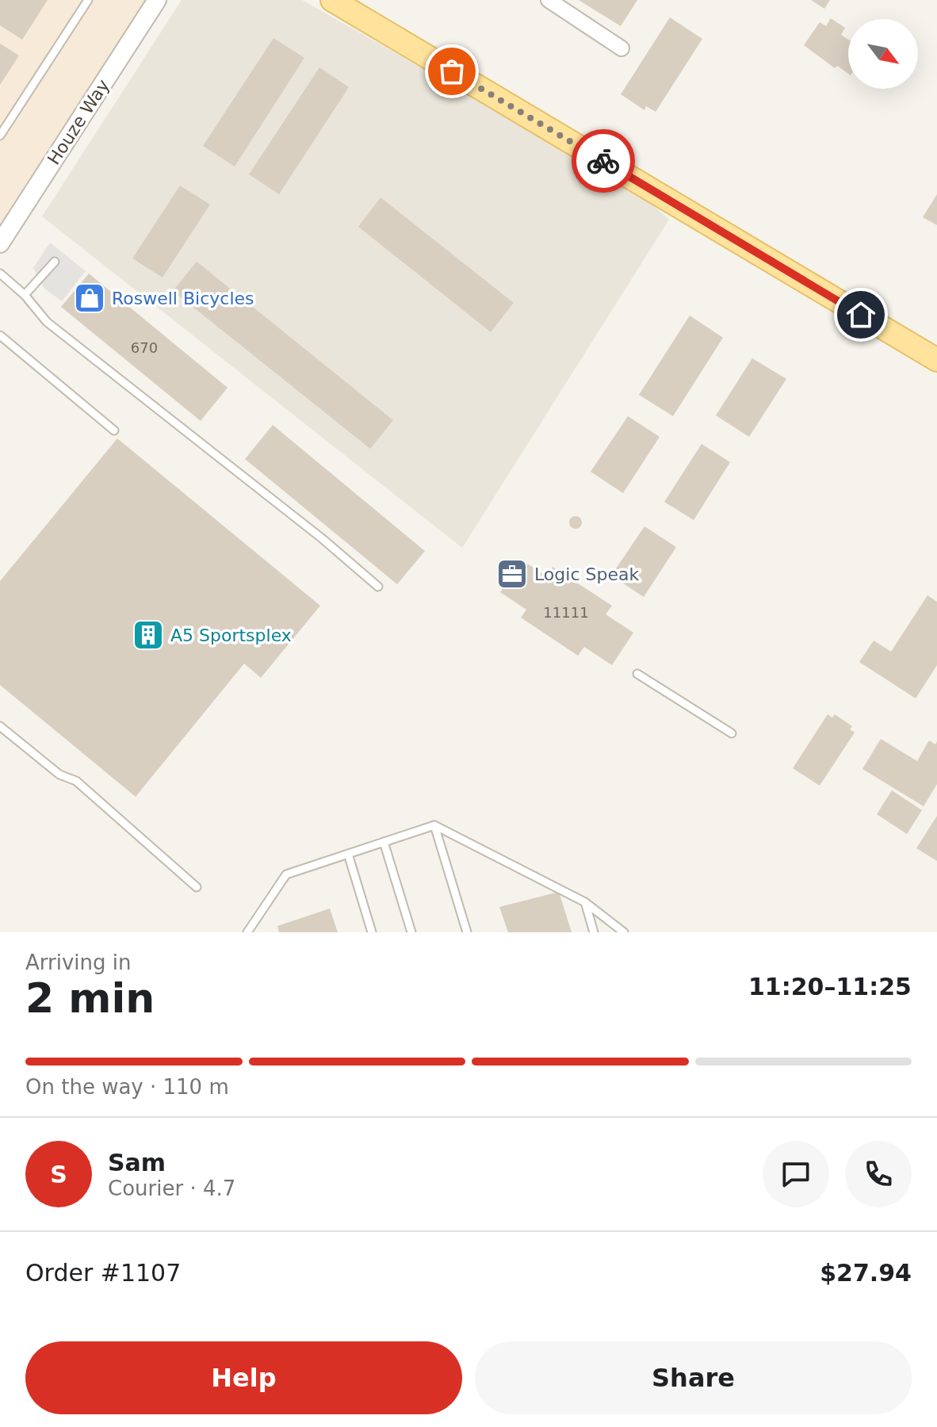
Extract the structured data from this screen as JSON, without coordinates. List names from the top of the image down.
{
  "streets": {
    "street": ["Houze Way"]
  },
  "places": {
    "shop": ["Roswell Bicycles"],
    "office": ["Logic Speak"],
    "building": ["A5 Sportsplex"]
  },
  "house_numbers": ["670", "11111"],
  "north": "bottom right",
  "page": {
    "heading": ["2 min", "Arriving in", "11:20–11:25"],
    "panel": [
      "Sam",
      "Courier · 4.7",
      "Order #1107",
      "$27.94"
    ],
    "bar": "On the way · 110 m",
    "round": "S",
    "buttons": ["Help", "Share"]
  }
}
